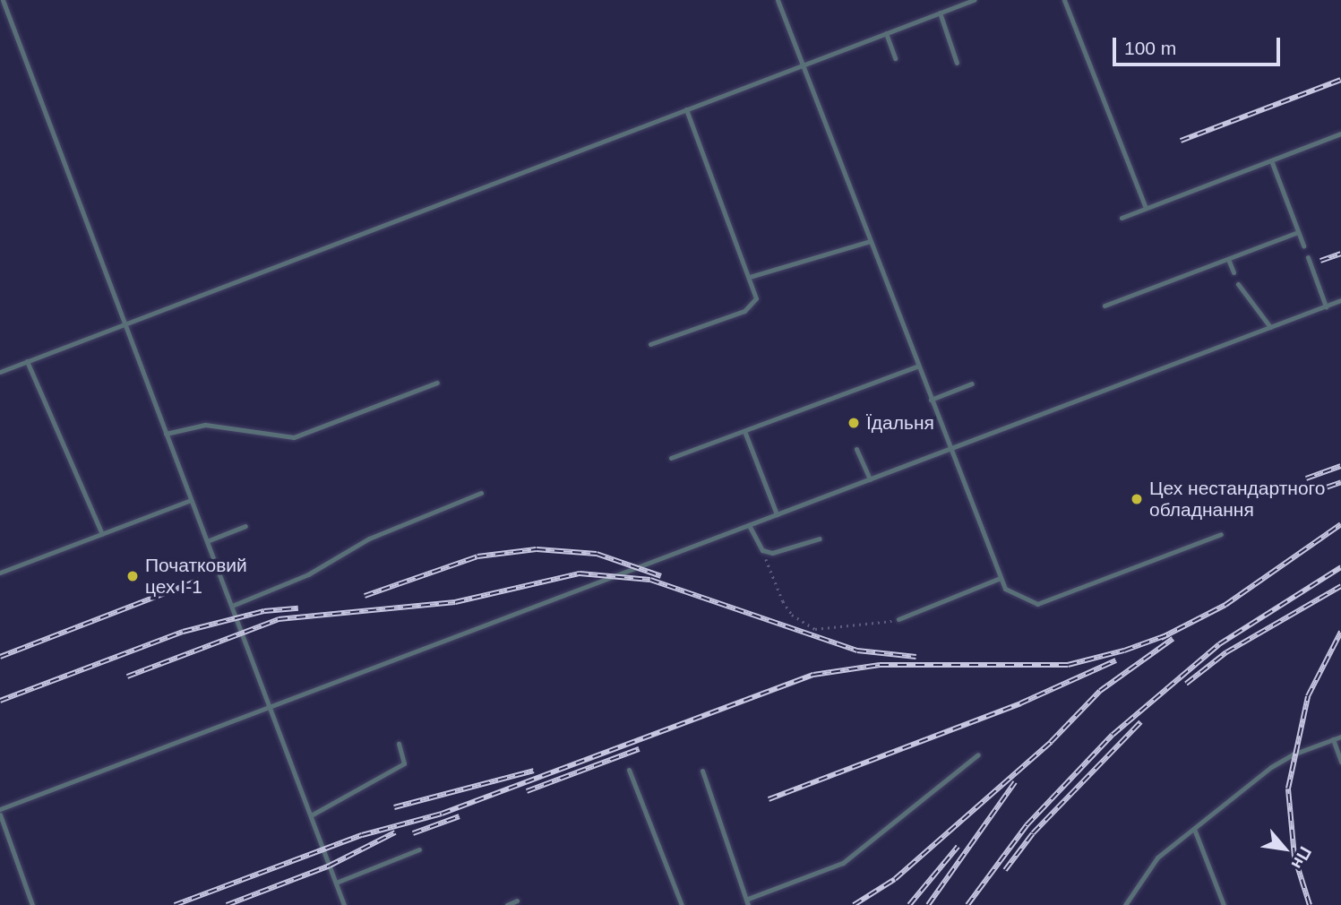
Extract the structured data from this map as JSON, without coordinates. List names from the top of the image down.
{
  "places": ["Їдальня", "Цех нестандартного обладнання", "Початковий цех І-1"],
  "scale_bar": "100 m",
  "north": "bottom right"
}
